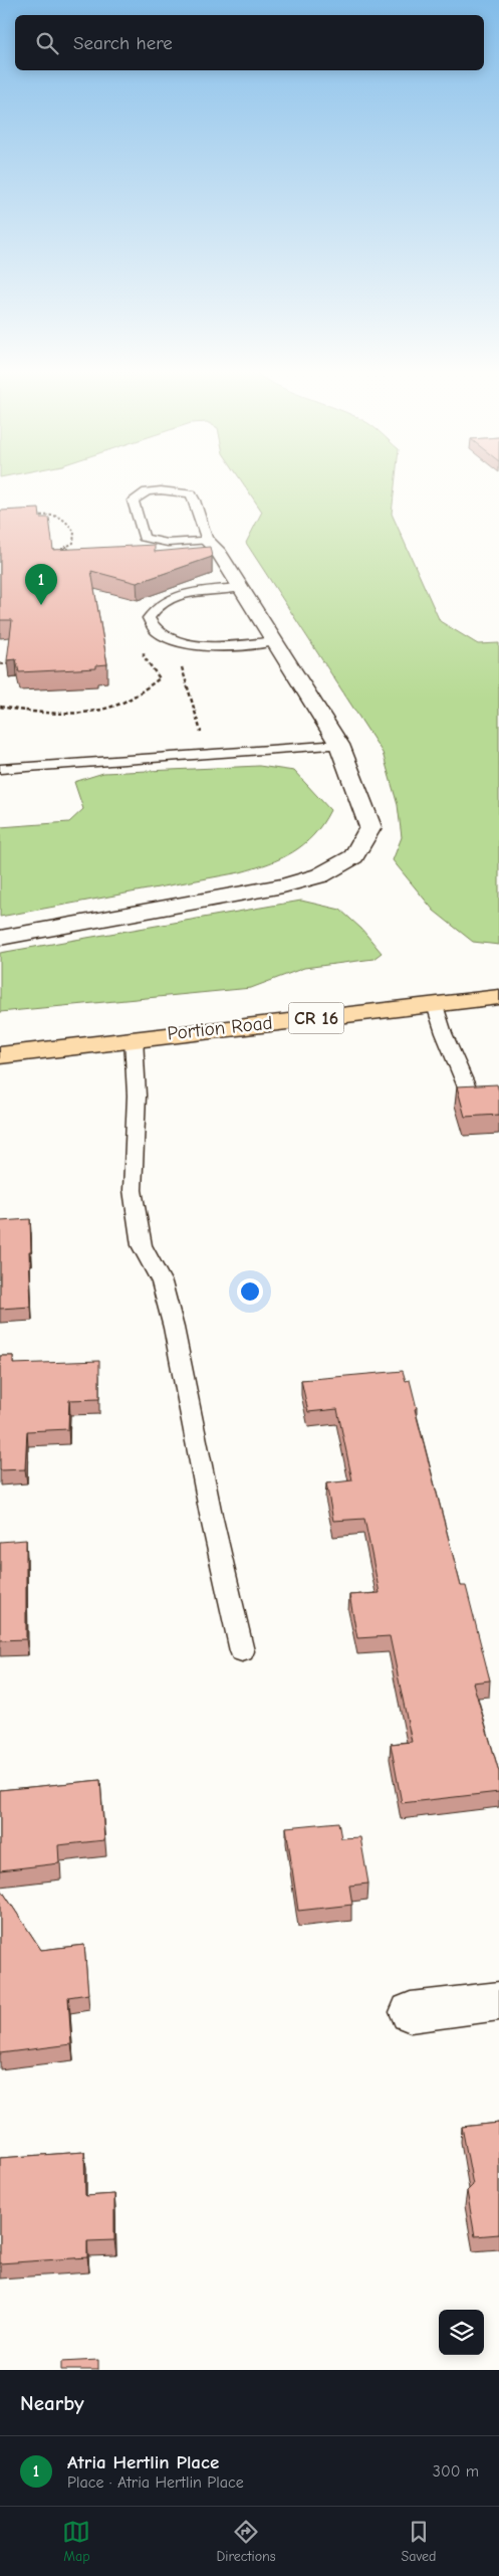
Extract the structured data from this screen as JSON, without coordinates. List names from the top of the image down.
{
  "streets": {
    "main road": ["CR 16", "Portion Road"]
  },
  "page": {
    "search": "Search here",
    "pins": "1",
    "heading": "Nearby",
    "list": [
      {
        "mark": "1",
        "name": "Atria Hertlin Place",
        "note": "Place · Atria Hertlin Place",
        "value": "300 m"
      }
    ],
    "nav": ["Map", "Directions", "Saved"]
  }
}
